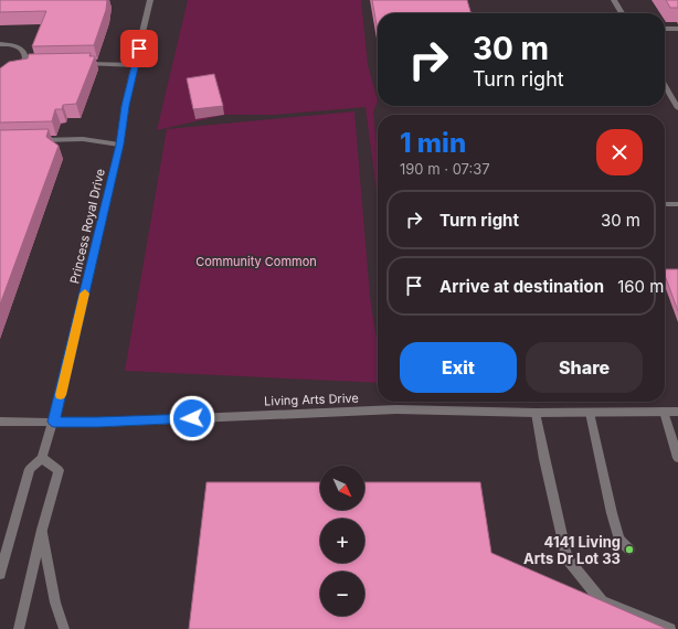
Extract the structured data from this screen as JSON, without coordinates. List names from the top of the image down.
{
  "streets": {
    "street": ["Princess Royal Drive", "Living Arts Drive"]
  },
  "crossings": [
    ["Princess Royal Drive", "Living Arts Drive"]
  ],
  "parks": ["Community Common"],
  "places": ["4141 Living Arts Dr Lot 33"],
  "north": "bottom right",
  "page": {
    "turn": ["30 m", "Turn right"],
    "heading": ["1 min", "190 m · 07:37"],
    "list": [
      {
        "name": "Turn right",
        "value": "30 m"
      },
      {
        "name": "Arrive at destination",
        "value": "160 m"
      }
    ],
    "buttons": ["Exit", "Share"],
    "map_buttons": ["+", "−"]
  }
}
